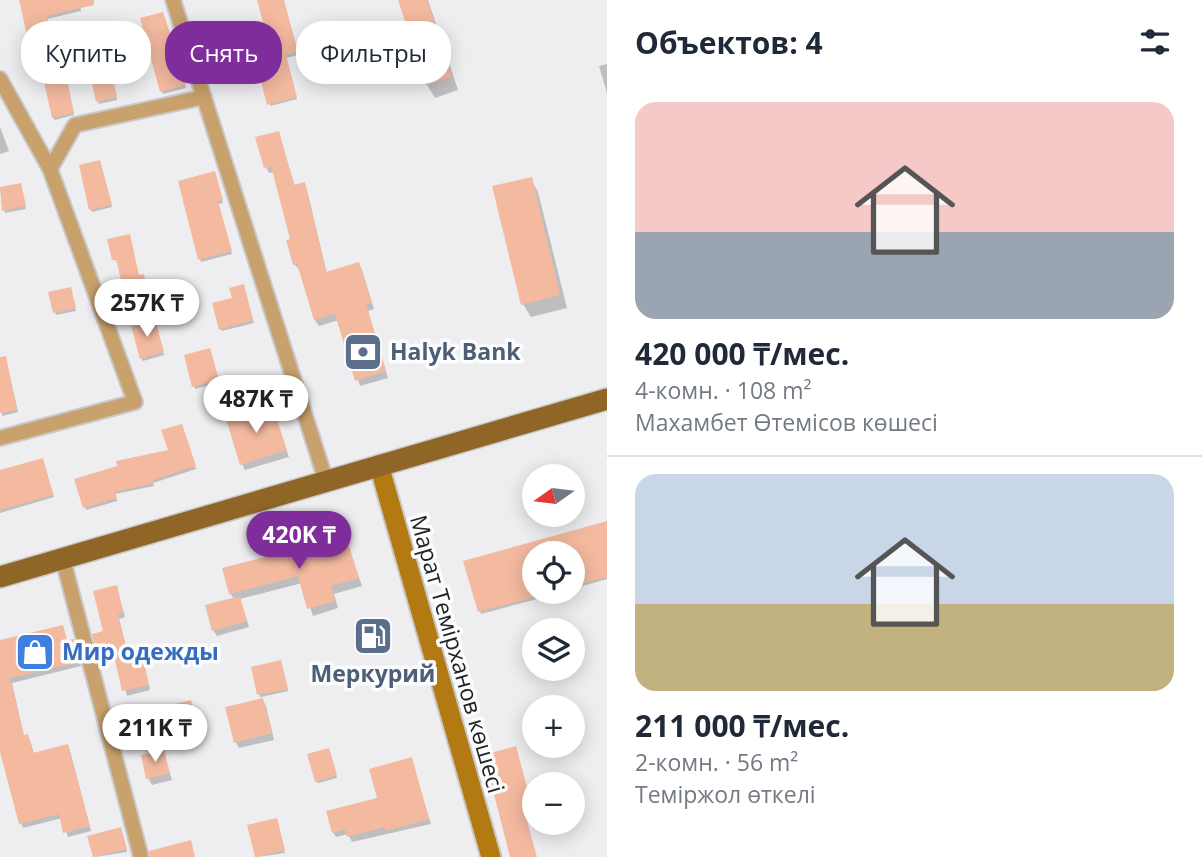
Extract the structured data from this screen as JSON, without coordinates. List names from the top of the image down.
{
  "streets": {
    "street": ["Марат Темірханов көшесі"]
  },
  "places": {
    "bank": ["Halyk Bank"],
    "fuel station": ["Меркурий"],
    "shop": ["Мир одежды"]
  },
  "north": "left",
  "page": {
    "heading": "Объектов: 4",
    "chip": ["Купить", "Снять", "Фильтры"],
    "list": [
      {
        "name": "420 000 ₸/мес.",
        "note": "4-комн. · 108 m² · Махамбет Өтемісов көшесі"
      },
      {
        "name": "211 000 ₸/мес.",
        "note": "2-комн. · 56 m² · Теміржол өткелі"
      }
    ],
    "price": [
      "257K ₸",
      "487K ₸",
      "420K ₸",
      "211K ₸"
    ],
    "map_buttons": ["+", "−"]
  }
}
